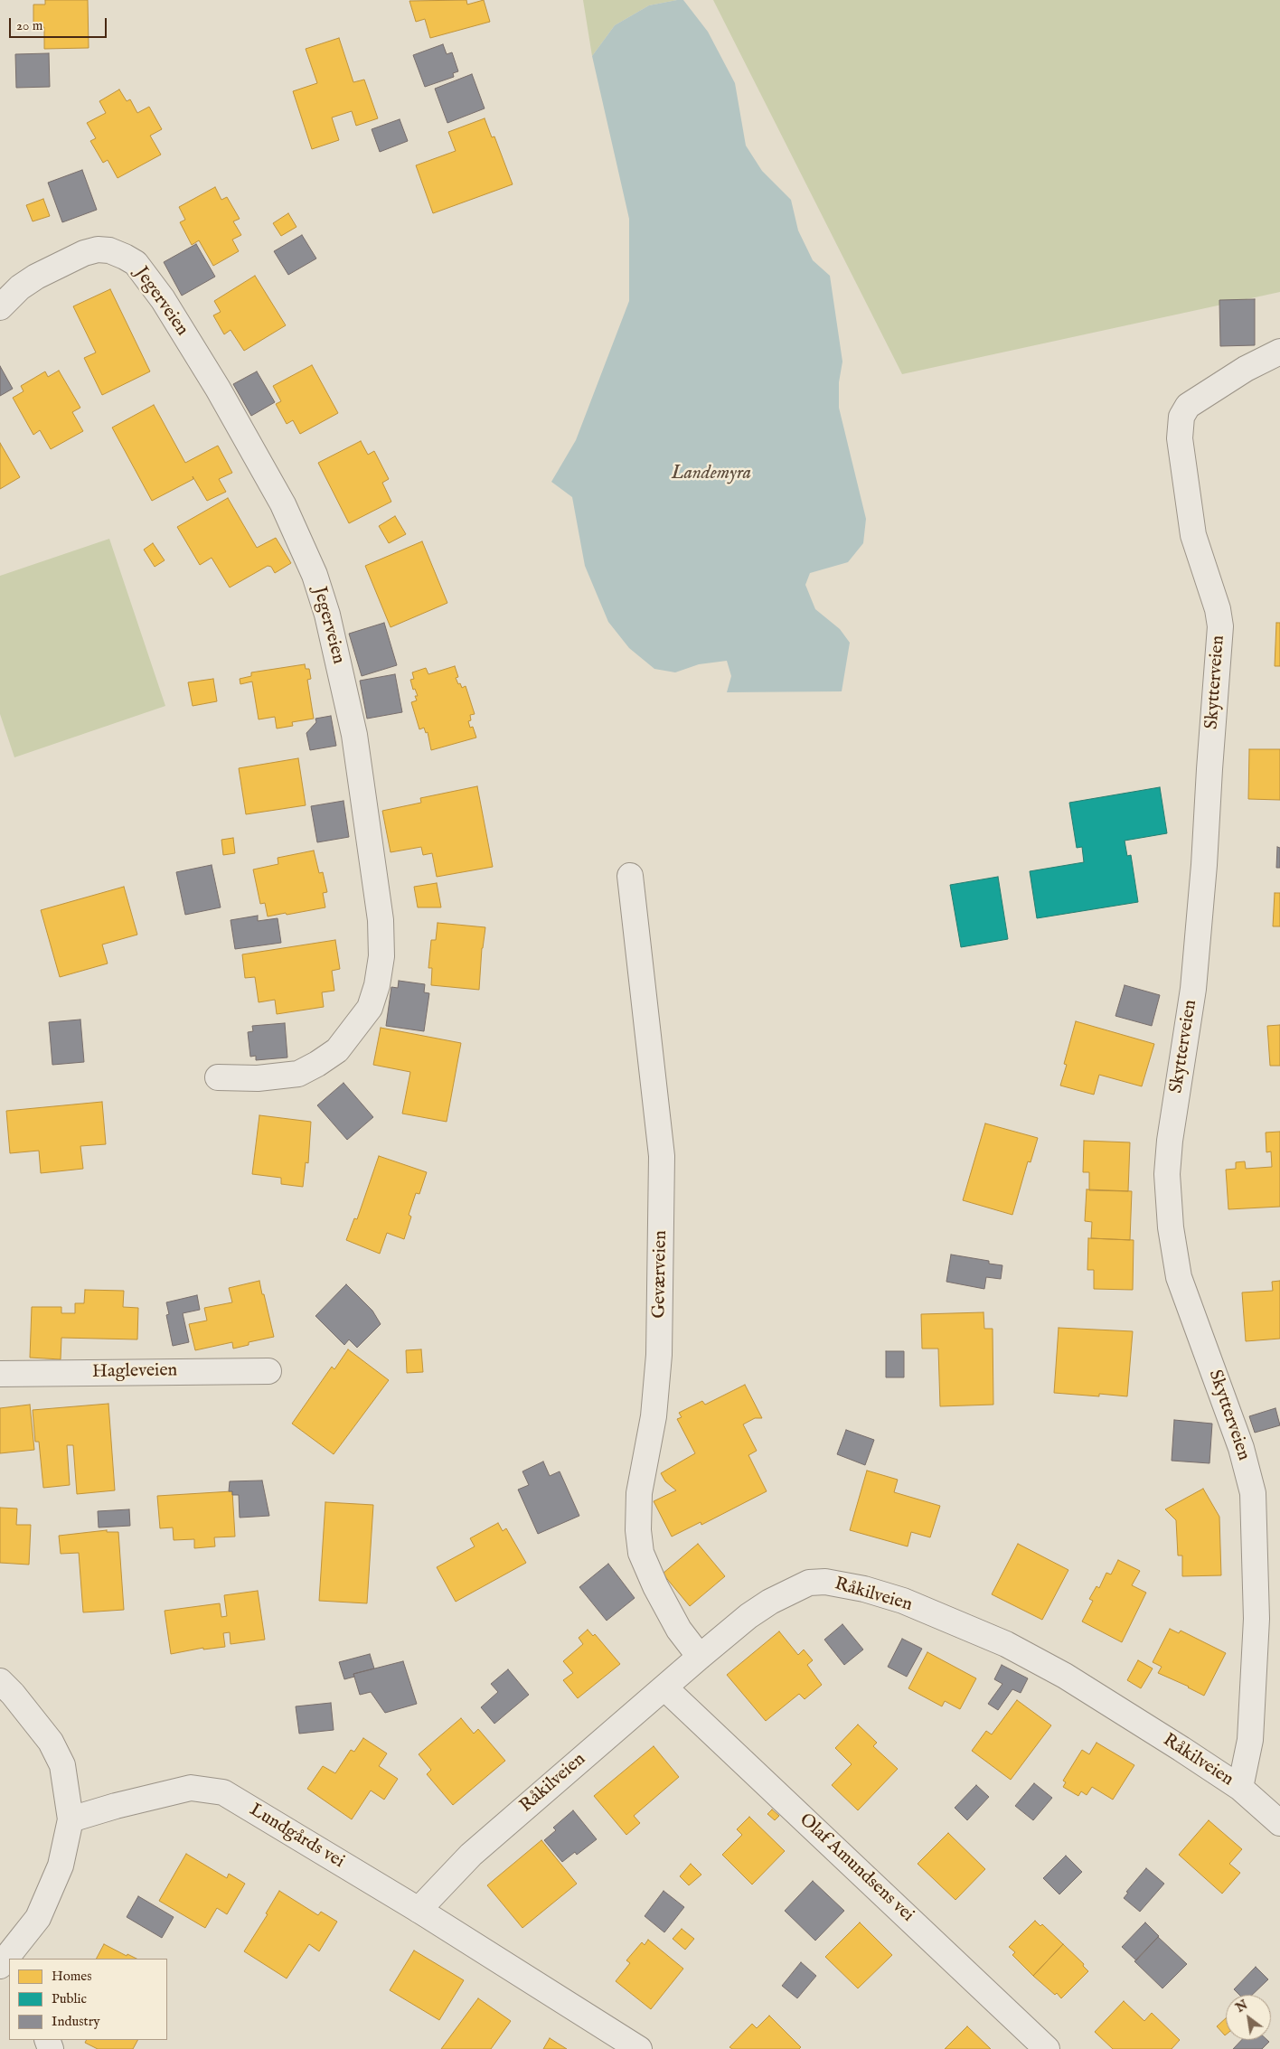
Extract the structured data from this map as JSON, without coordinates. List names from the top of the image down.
{
  "streets": {
    "street": [
      "Jegerveien",
      "Skytterveien",
      "Geværveien",
      "Hagleveien",
      "Råkilveien",
      "Lundgårds vei",
      "Olaf Amundsens vei"
    ]
  },
  "crossings": [
    ["Skytterveien", "Råkilveien"],
    ["Geværveien", "Råkilveien"],
    ["Råkilveien", "Lundgårds vei"],
    ["Råkilveien", "Olaf Amundsens vei"]
  ],
  "water": ["Landemyra"],
  "legend": ["Homes", "Public", "Industry"],
  "scale_bar": "20 m",
  "north": "top left"
}
